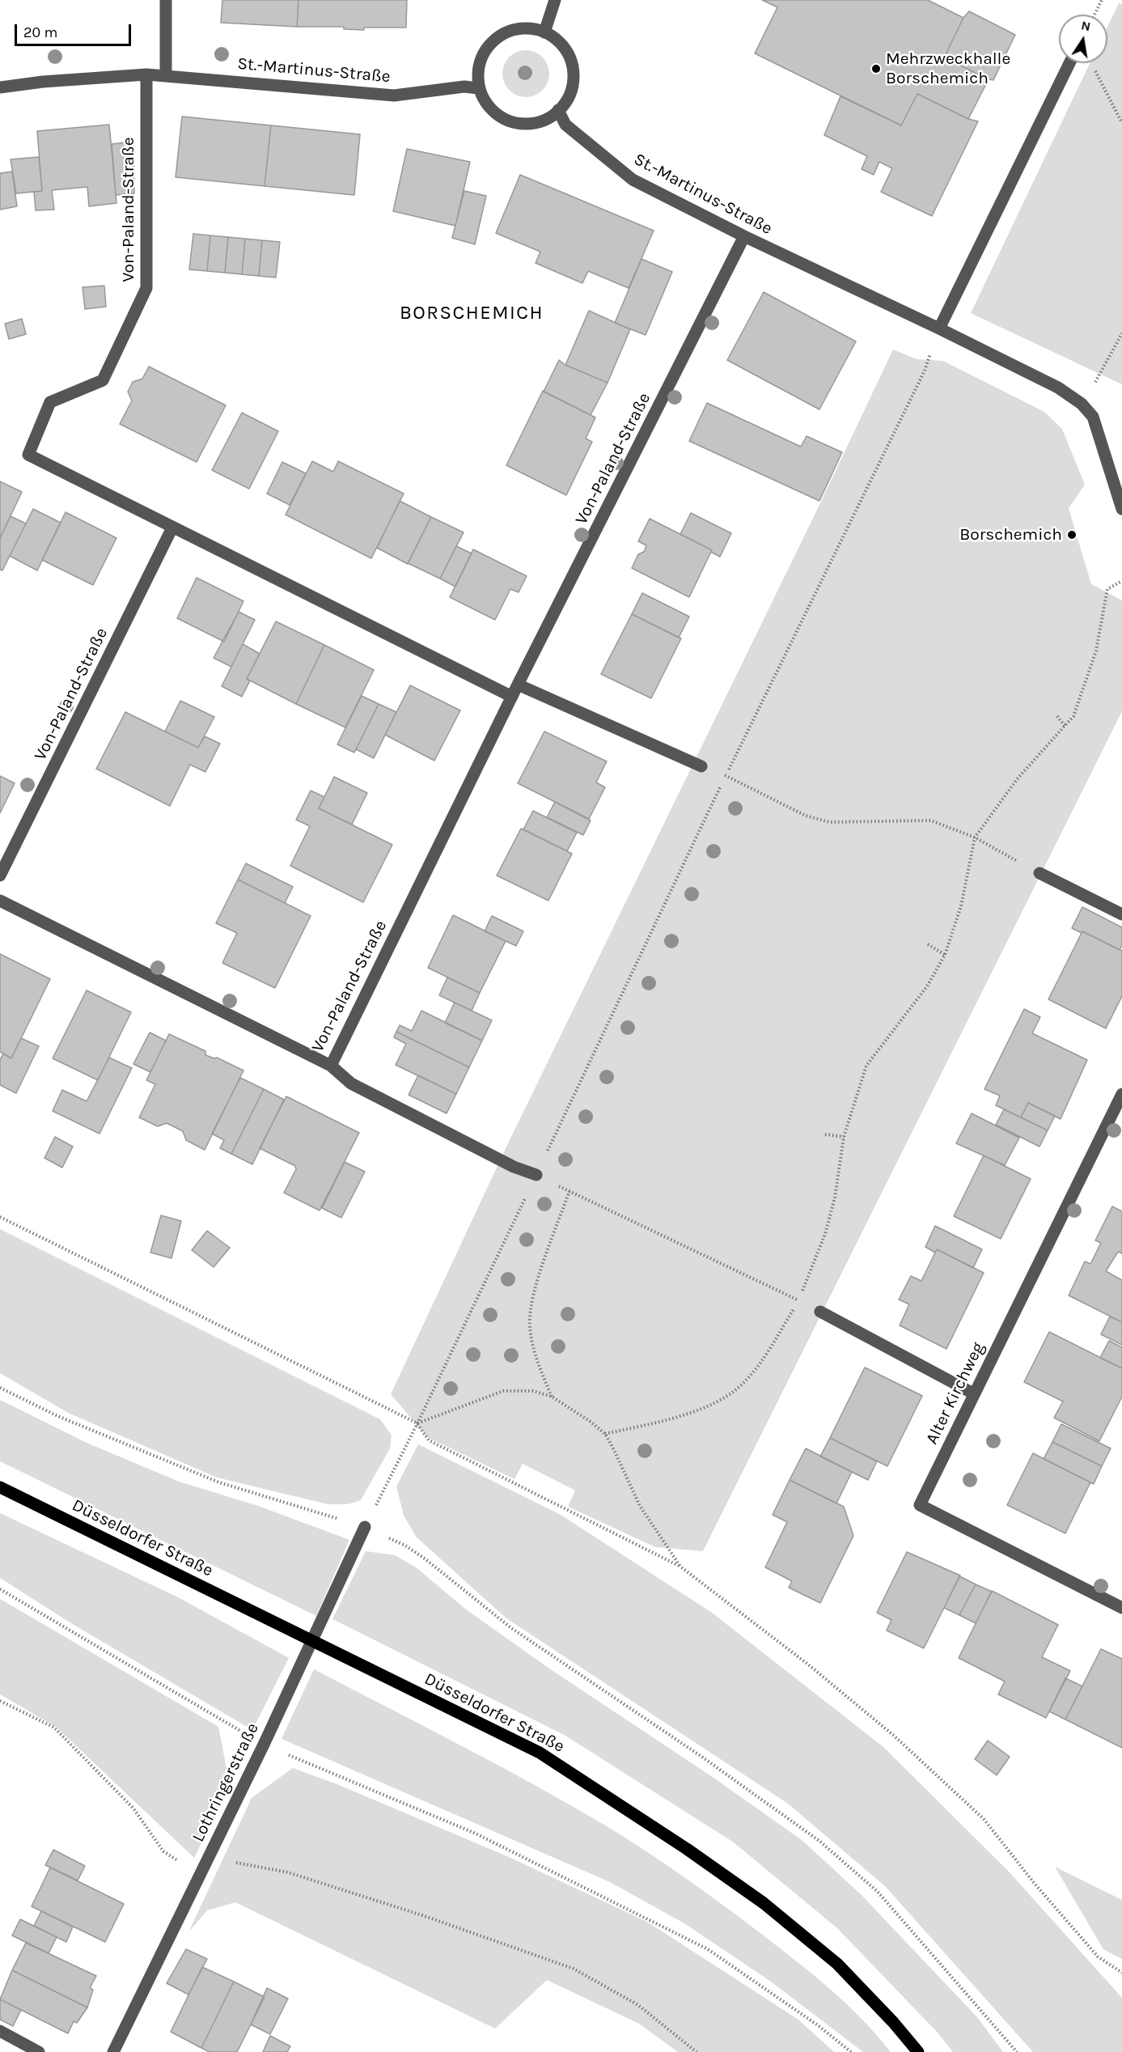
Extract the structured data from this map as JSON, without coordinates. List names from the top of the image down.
{
  "streets": {
    "main road": ["Düsseldorfer Straße"],
    "street": [
      "St.-Martinus-Straße",
      "Von-Paland-Straße",
      "Alter Kirchweg",
      "Lothringerstraße"
    ]
  },
  "crossings": [
    ["St.-Martinus-Straße", "Von-Paland-Straße"]
  ],
  "districts": ["BORSCHEMICH"],
  "places": ["Mehrzweckhalle Borschemich", "Borschemich"],
  "scale_bar": "20 m",
  "north": "top"
}
